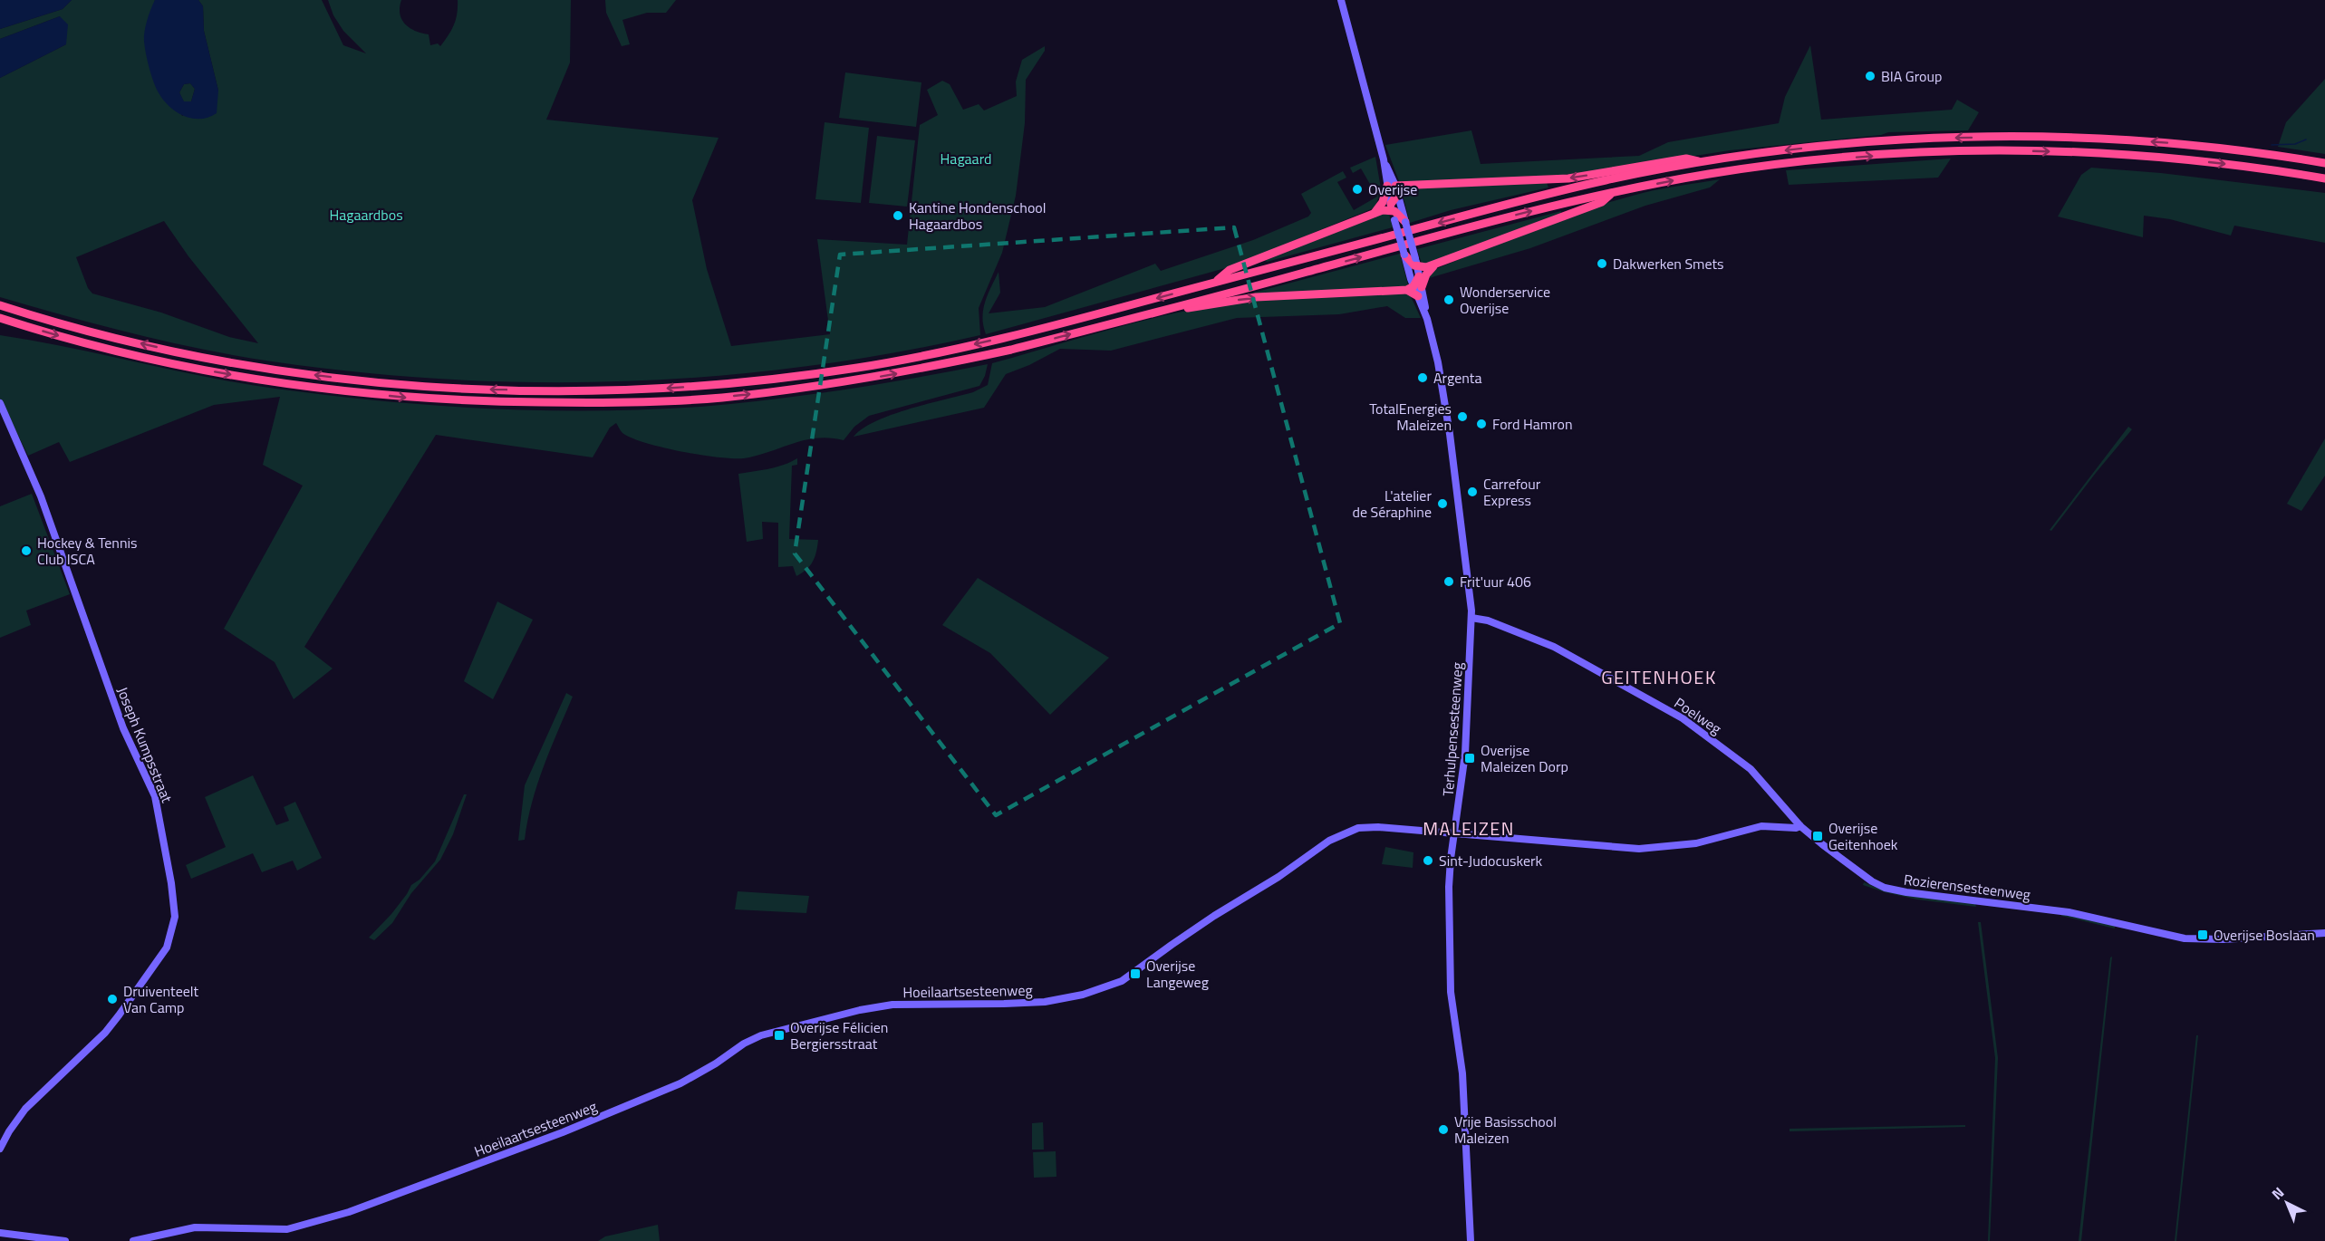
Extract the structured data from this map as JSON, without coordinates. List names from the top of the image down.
{
  "streets": {
    "street": [
      "Poelweg",
      "Terhulpensesteenweg",
      "Joseph Kumpsstraat",
      "Rozierensesteenweg",
      "Hoeilaartsesteenweg"
    ]
  },
  "crossings": [
    ["Poelweg", "Terhulpensesteenweg"],
    ["Poelweg", "Rozierensesteenweg"],
    ["Terhulpensesteenweg", "Hoeilaartsesteenweg"]
  ],
  "districts": ["GEITENHOEK", "MALEIZEN"],
  "parks": ["Hagaard", "Hagaardbos"],
  "places": {
    "other": [
      "BIA Group",
      "Overijse",
      "Kantine Hondenschool Hagaardbos",
      "Dakwerken Smets",
      "Wonderservice Overijse",
      "Argenta",
      "TotalEnergies Maleizen",
      "Ford Hamron",
      "Carrefour Express",
      "L'atelier de Séraphine",
      "Hockey & Tennis Club ISCA",
      "Frit'uur 406",
      "Sint-Judocuskerk",
      "Druiventeelt Van Camp",
      "Vrije Basisschool Maleizen"
    ],
    "transit": [
      "Overijse Maleizen Dorp",
      "Overijse Geitenhoek",
      "Overijse Boslaan",
      "Overijse Langeweg",
      "Overijse Félicien Bergiersstraat"
    ]
  },
  "north": "top left"
}
